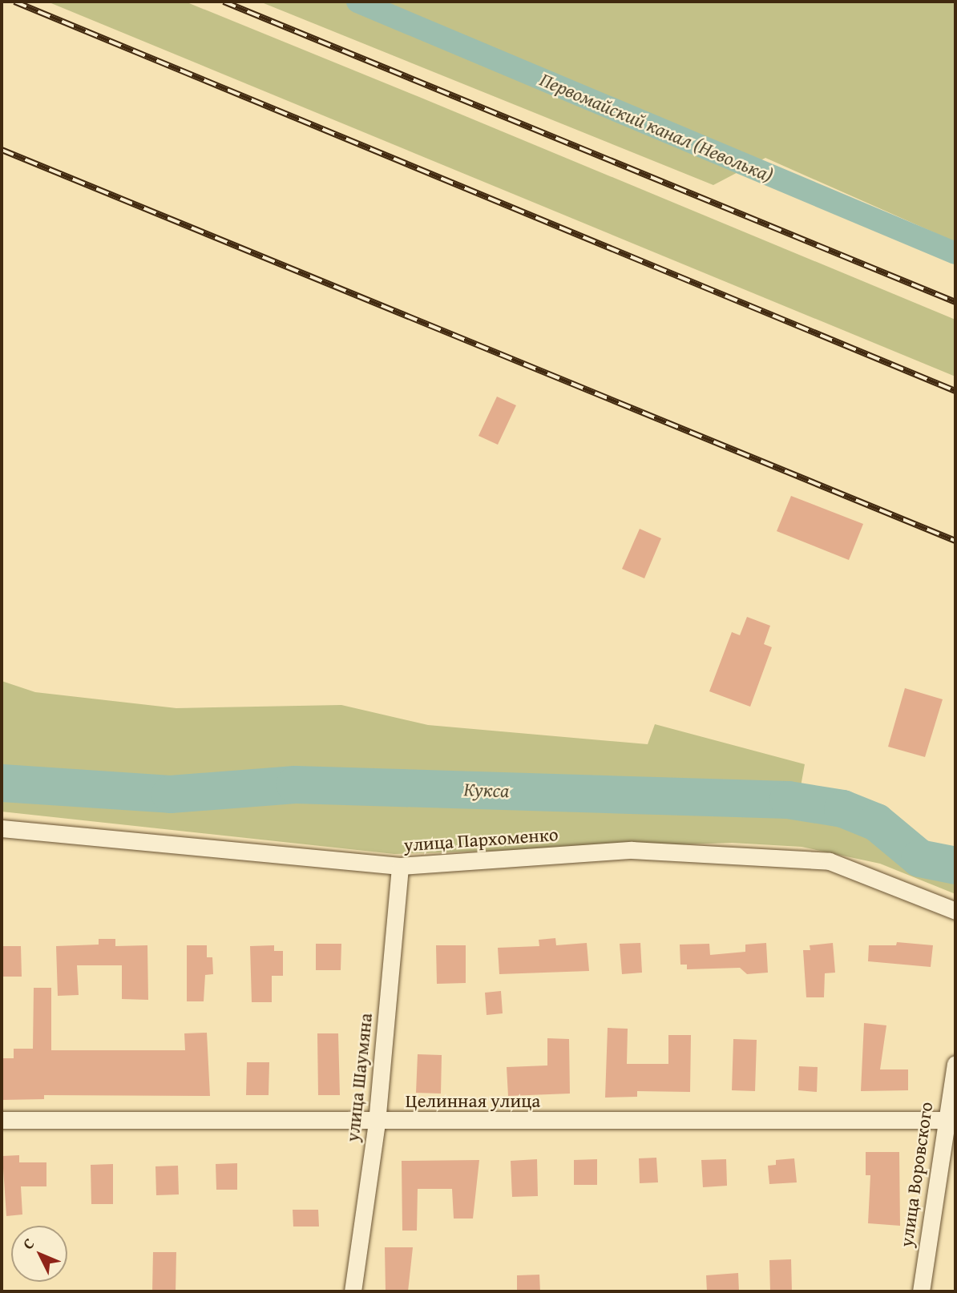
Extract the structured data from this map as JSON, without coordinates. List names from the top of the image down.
{
  "streets": {
    "street": [
      "улица Пархоменко",
      "улица Шаумяна",
      "Целинная улица",
      "улица Воровского"
    ]
  },
  "crossings": [
    ["улица Пархоменко", "улица Шаумяна"],
    ["улица Шаумяна", "Целинная улица"],
    ["Целинная улица", "улица Воровского"]
  ],
  "water": ["Первомайский канал (Неволька)", "Кукса"],
  "north": "top left"
}
